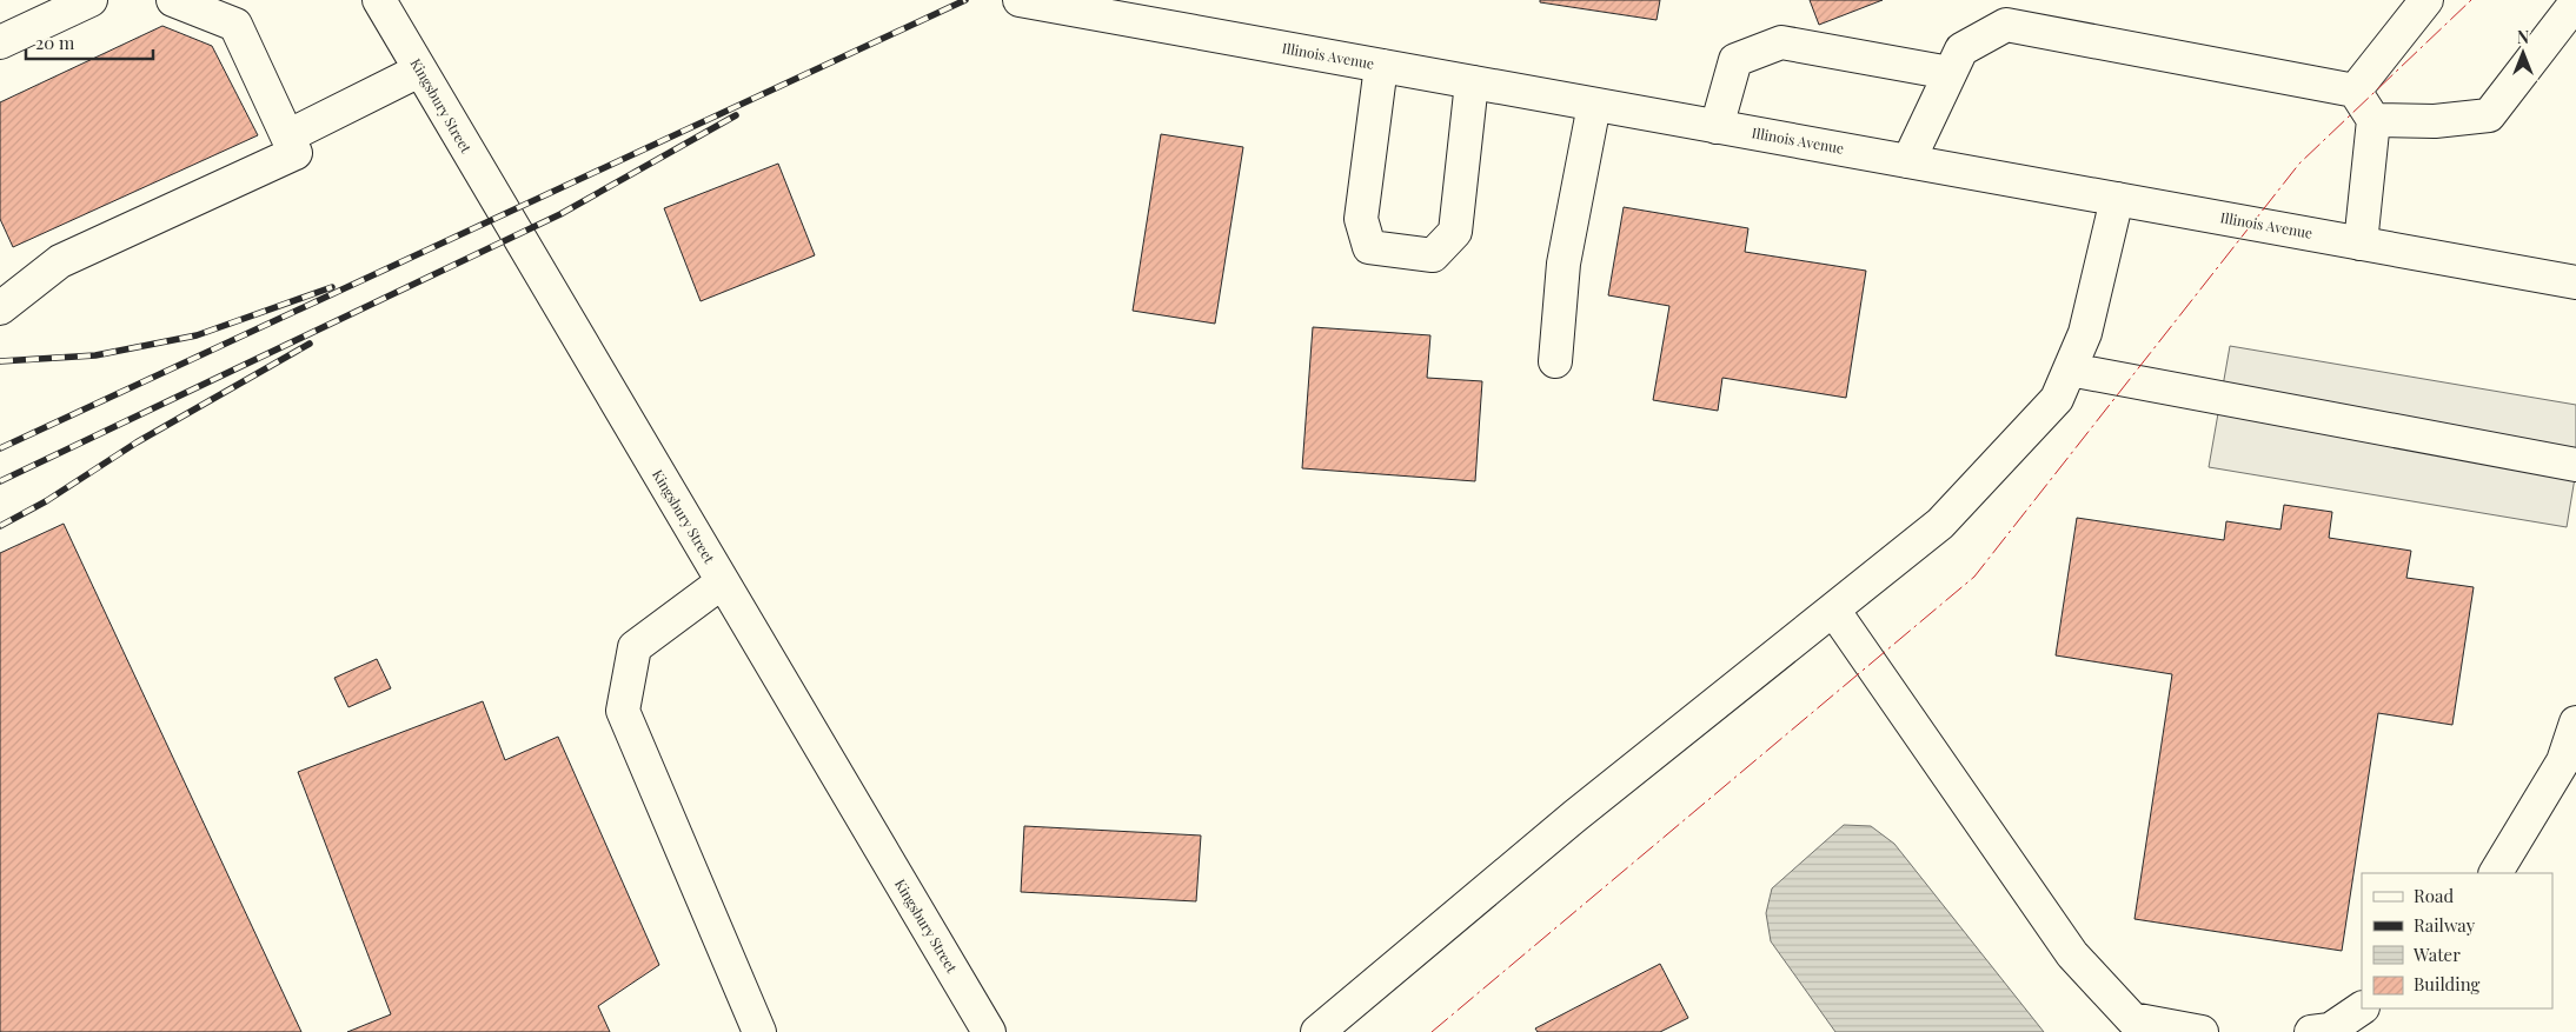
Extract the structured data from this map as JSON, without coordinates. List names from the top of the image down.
{
  "streets": {
    "main road": ["Illinois Avenue", "Kingsbury Street"]
  },
  "legend": [
    "Road",
    "Railway",
    "Water",
    "Building"
  ],
  "scale_bar": "20 m",
  "north": "top"
}
